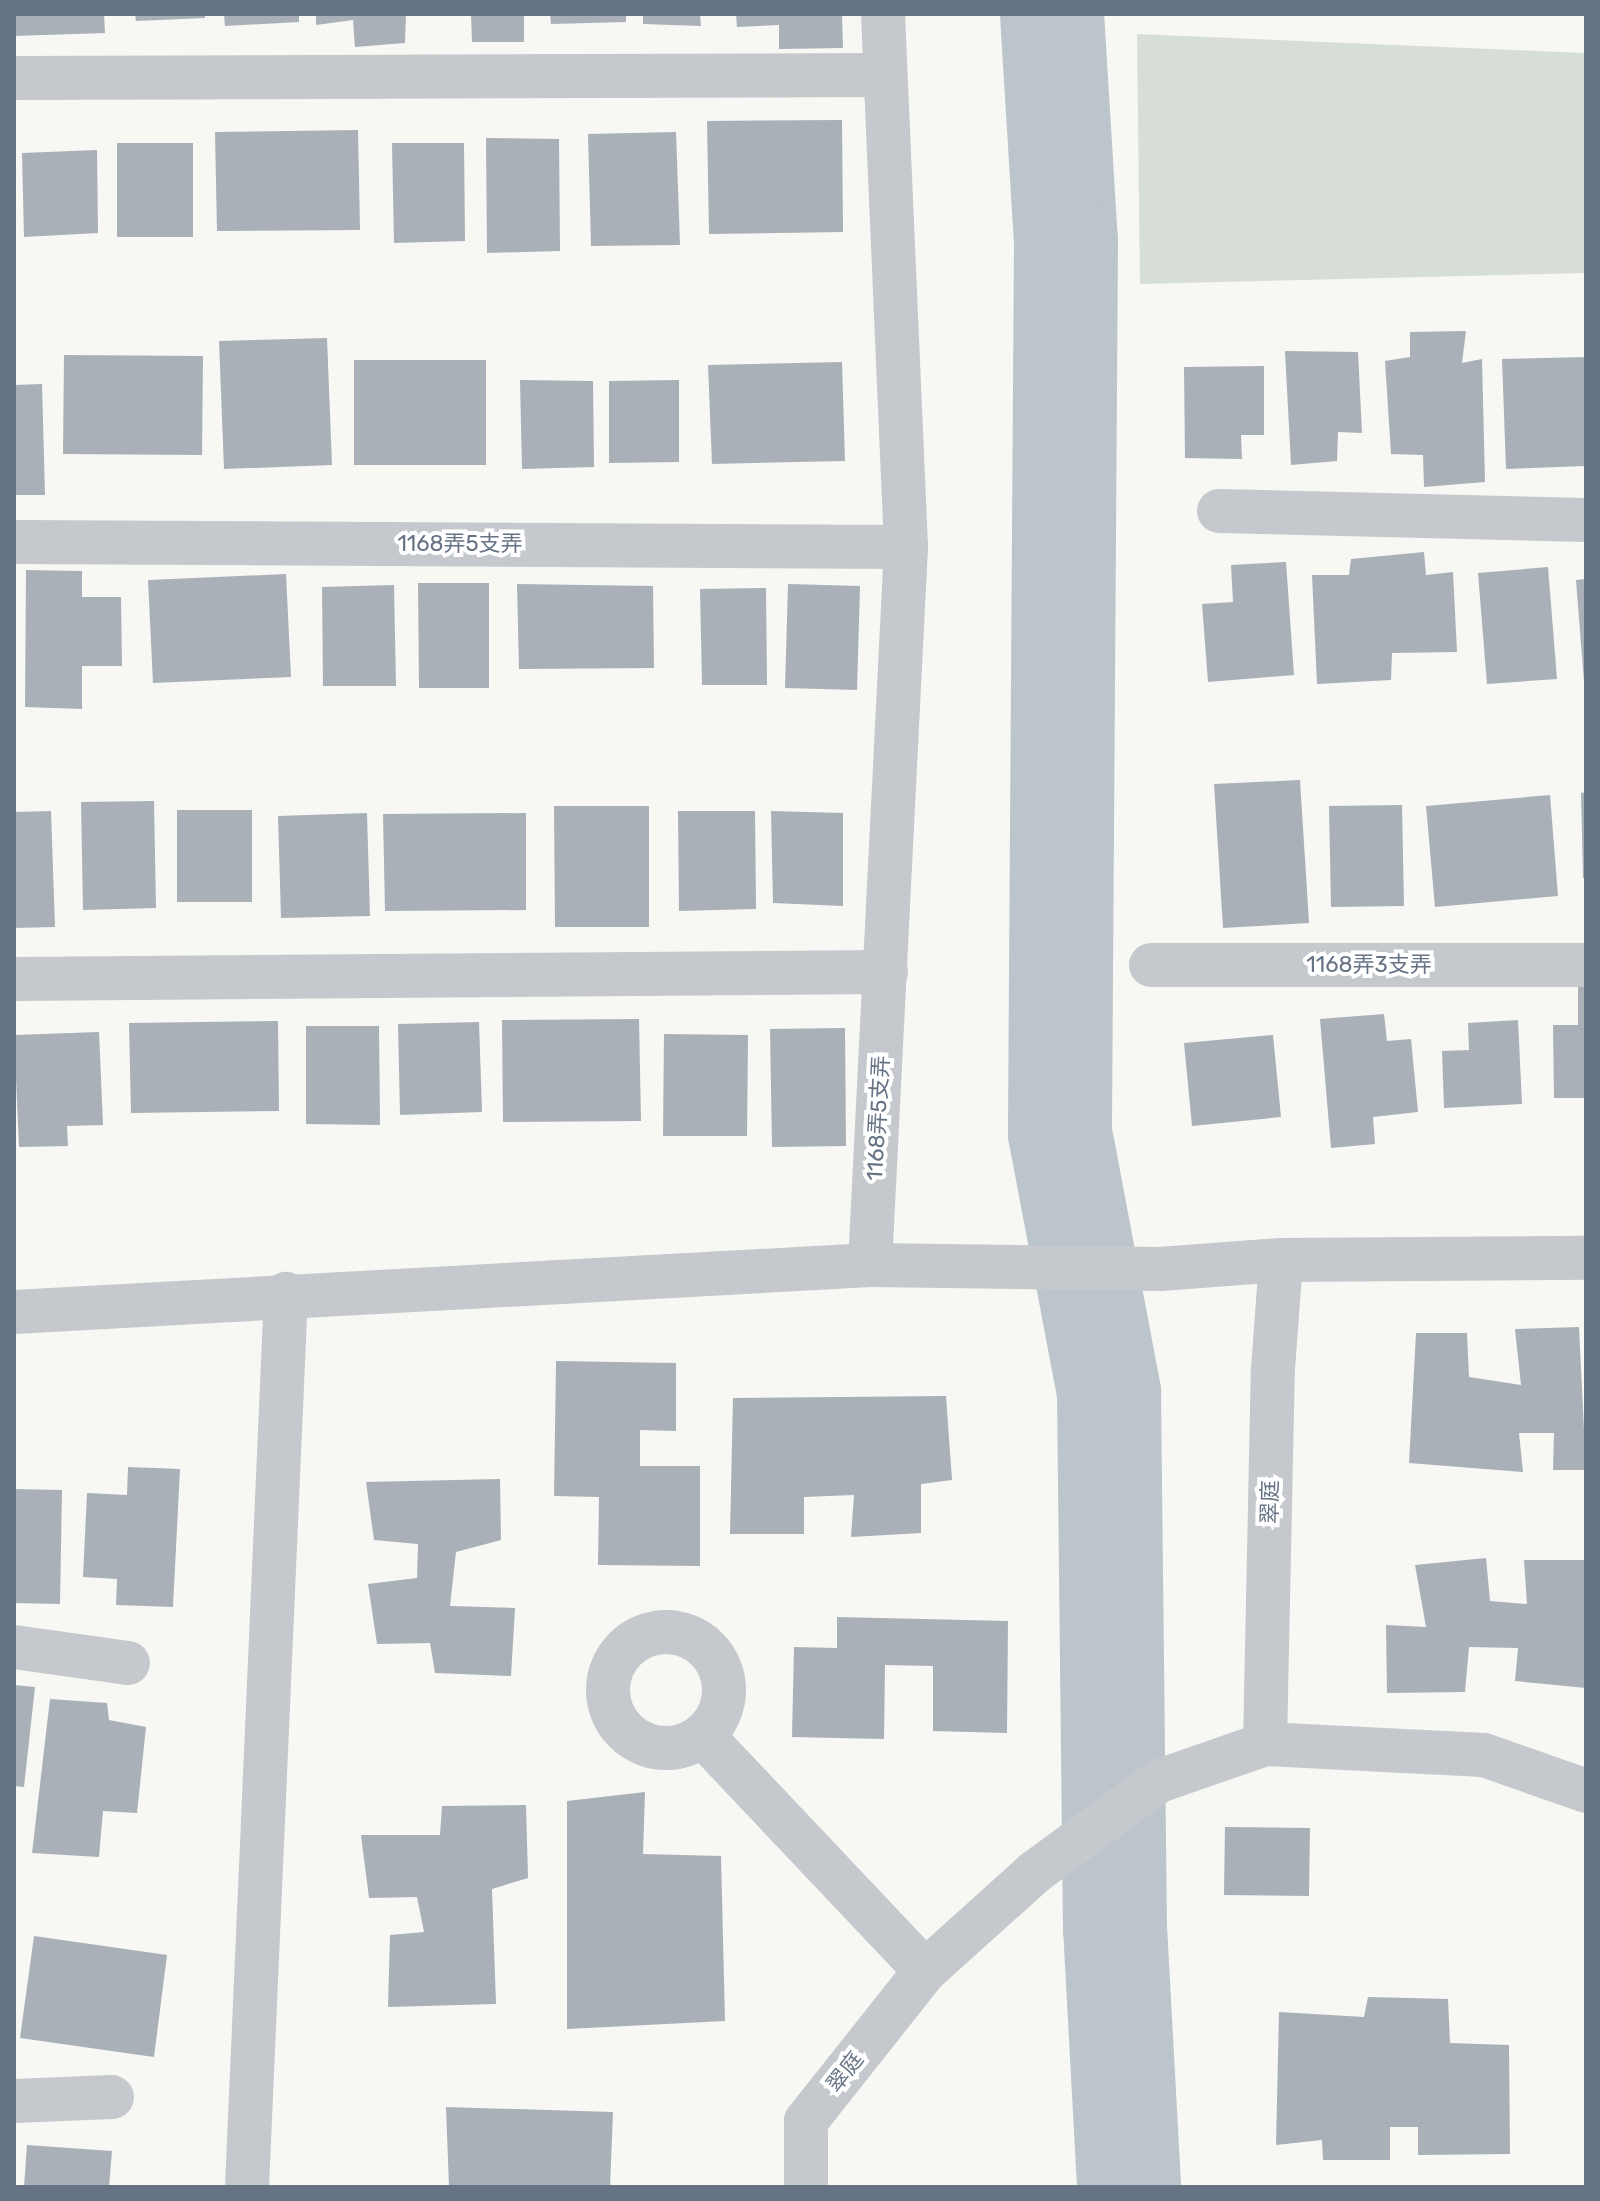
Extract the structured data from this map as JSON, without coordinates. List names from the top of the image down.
{
  "streets": {
    "street": ["1168弄5支弄", "1168弄3支弄", "翠庭"]
  }
}
